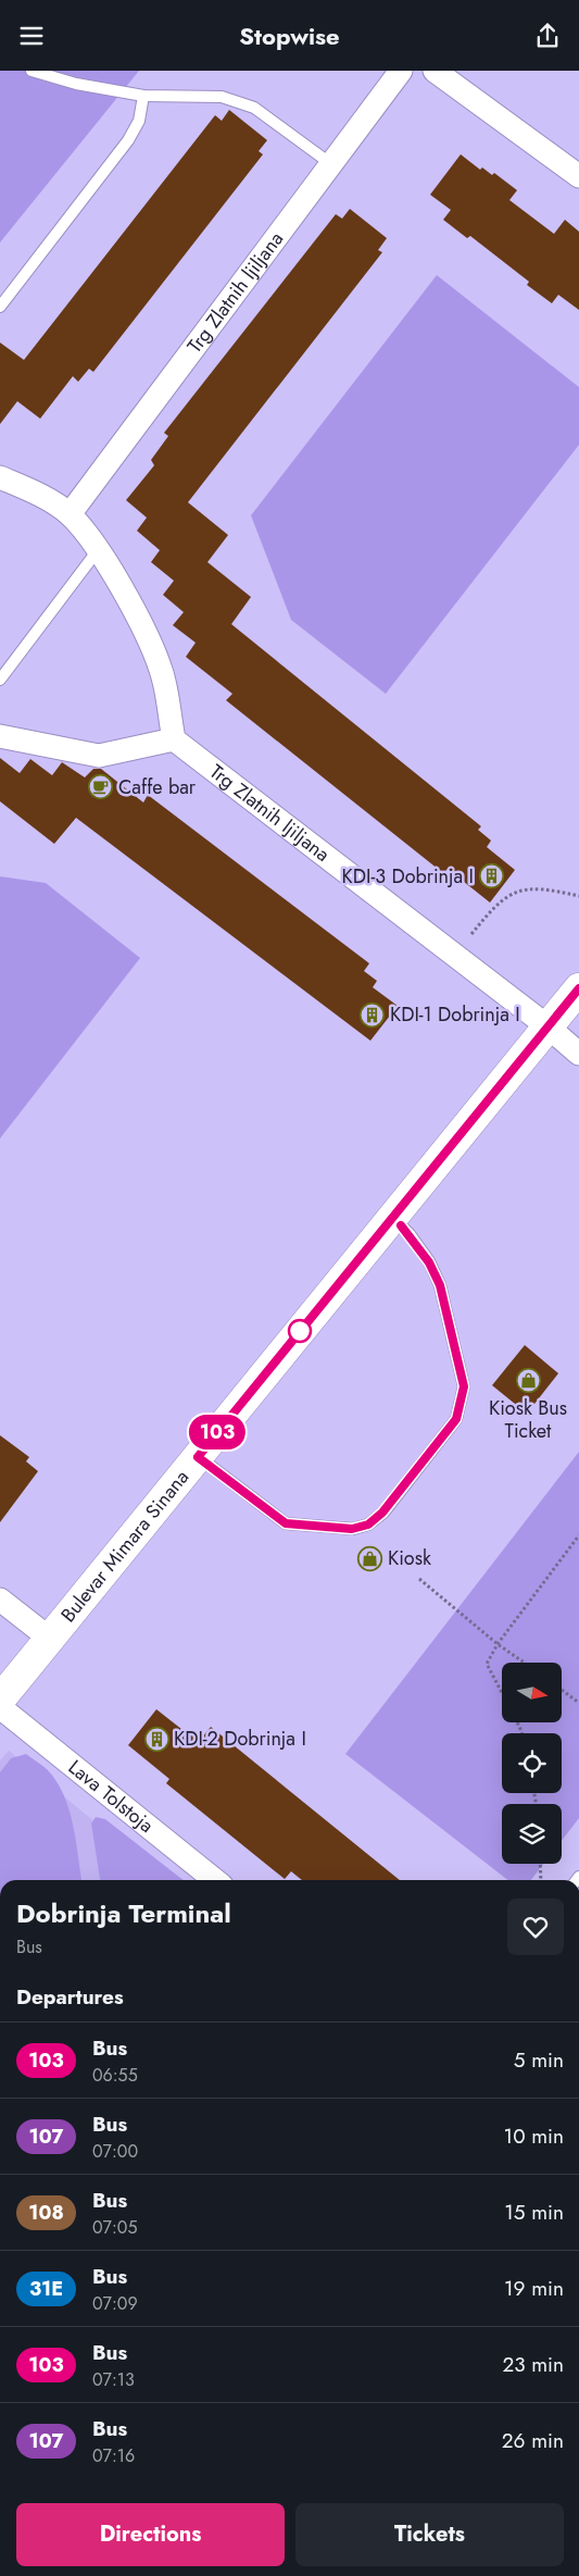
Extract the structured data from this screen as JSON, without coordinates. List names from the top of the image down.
{
  "streets": {
    "street": ["Trg Zlatnih ljiljana", "Bulevar Mimara Sinana", "Lava Tolstoja"]
  },
  "crossings": [
    ["Trg Zlatnih ljiljana", "Bulevar Mimara Sinana"]
  ],
  "places": {
    "cafe": ["Caffe bar"],
    "building": ["KDI-3 Dobrinja I", "KDI-1 Dobrinja I", "KDI-2 Dobrinja I"],
    "shop": ["Kiosk Bus Ticket", "Kiosk"]
  },
  "lines": ["bus line 103"],
  "north": "right",
  "page": {
    "header": "Stopwise",
    "on_map": "103",
    "heading": [
      ["Dobrinja Terminal", "Bus"],
      "Departures"
    ],
    "list": [
      {
        "mark": "103",
        "name": "Bus",
        "note": "06:55",
        "value": "5 min"
      },
      {
        "mark": "107",
        "name": "Bus",
        "note": "07:00",
        "value": "10 min"
      },
      {
        "mark": "108",
        "name": "Bus",
        "note": "07:05",
        "value": "15 min"
      },
      {
        "mark": "31E",
        "name": "Bus",
        "note": "07:09",
        "value": "19 min"
      },
      {
        "mark": "103",
        "name": "Bus",
        "note": "07:13",
        "value": "23 min"
      },
      {
        "mark": "107",
        "name": "Bus",
        "note": "07:16",
        "value": "26 min"
      }
    ],
    "buttons": ["Directions", "Tickets"]
  }
}
